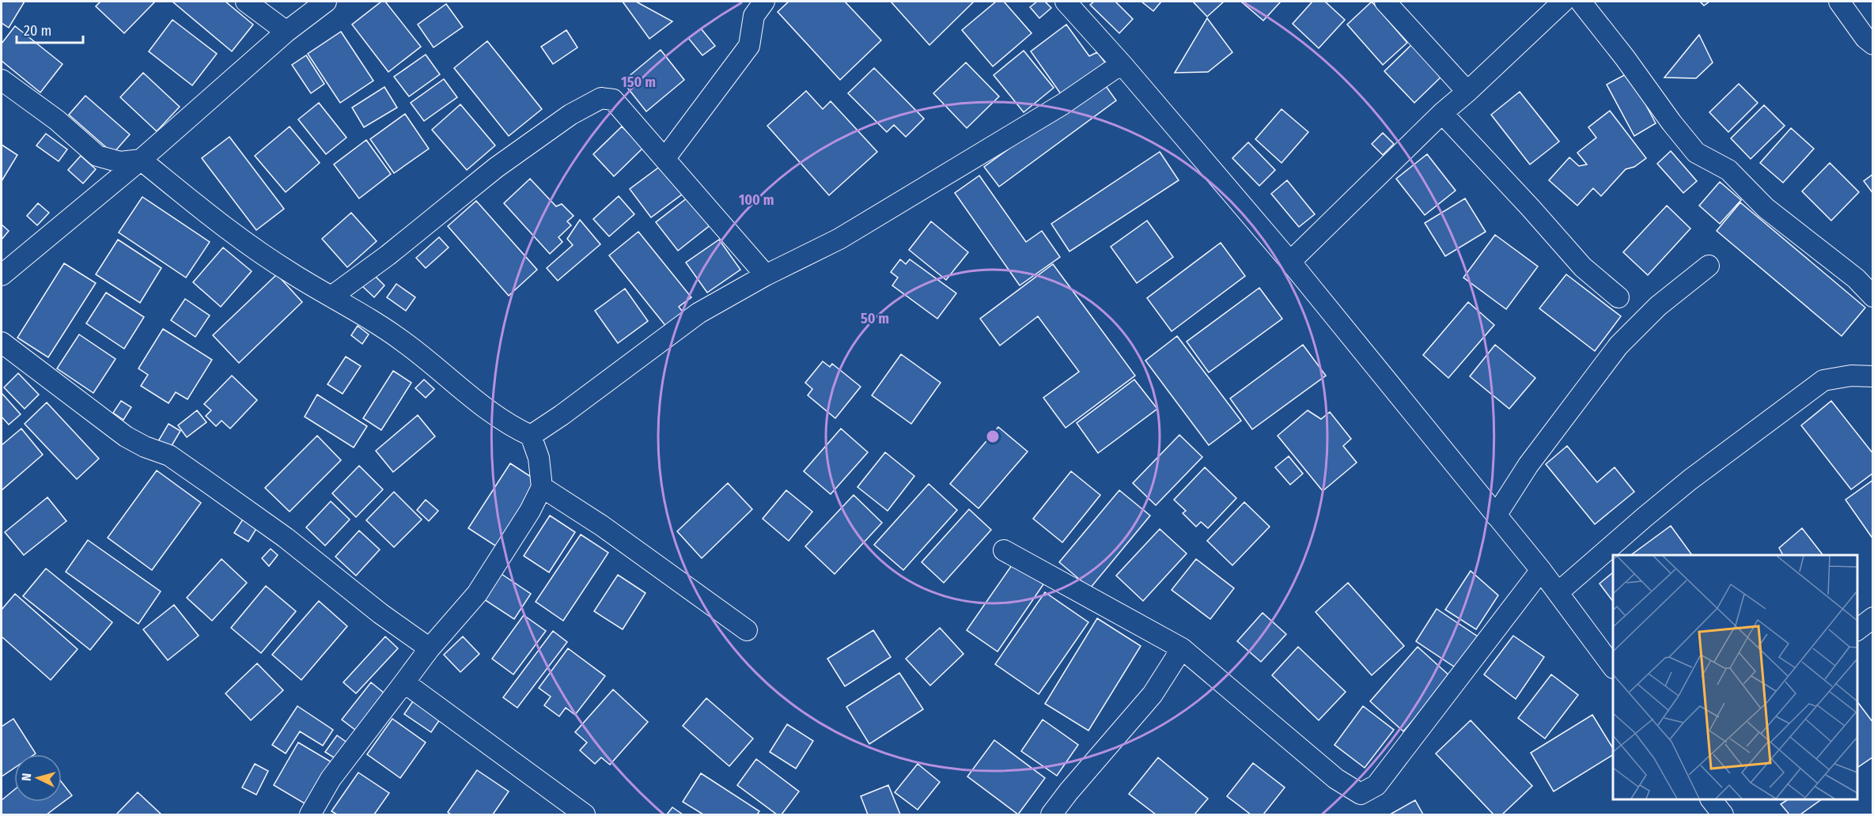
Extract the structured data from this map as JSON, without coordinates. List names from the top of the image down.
{
  "scale_bar": "20 m",
  "north": "left",
  "rings": ["150 m", "100 m", "50 m"]
}
